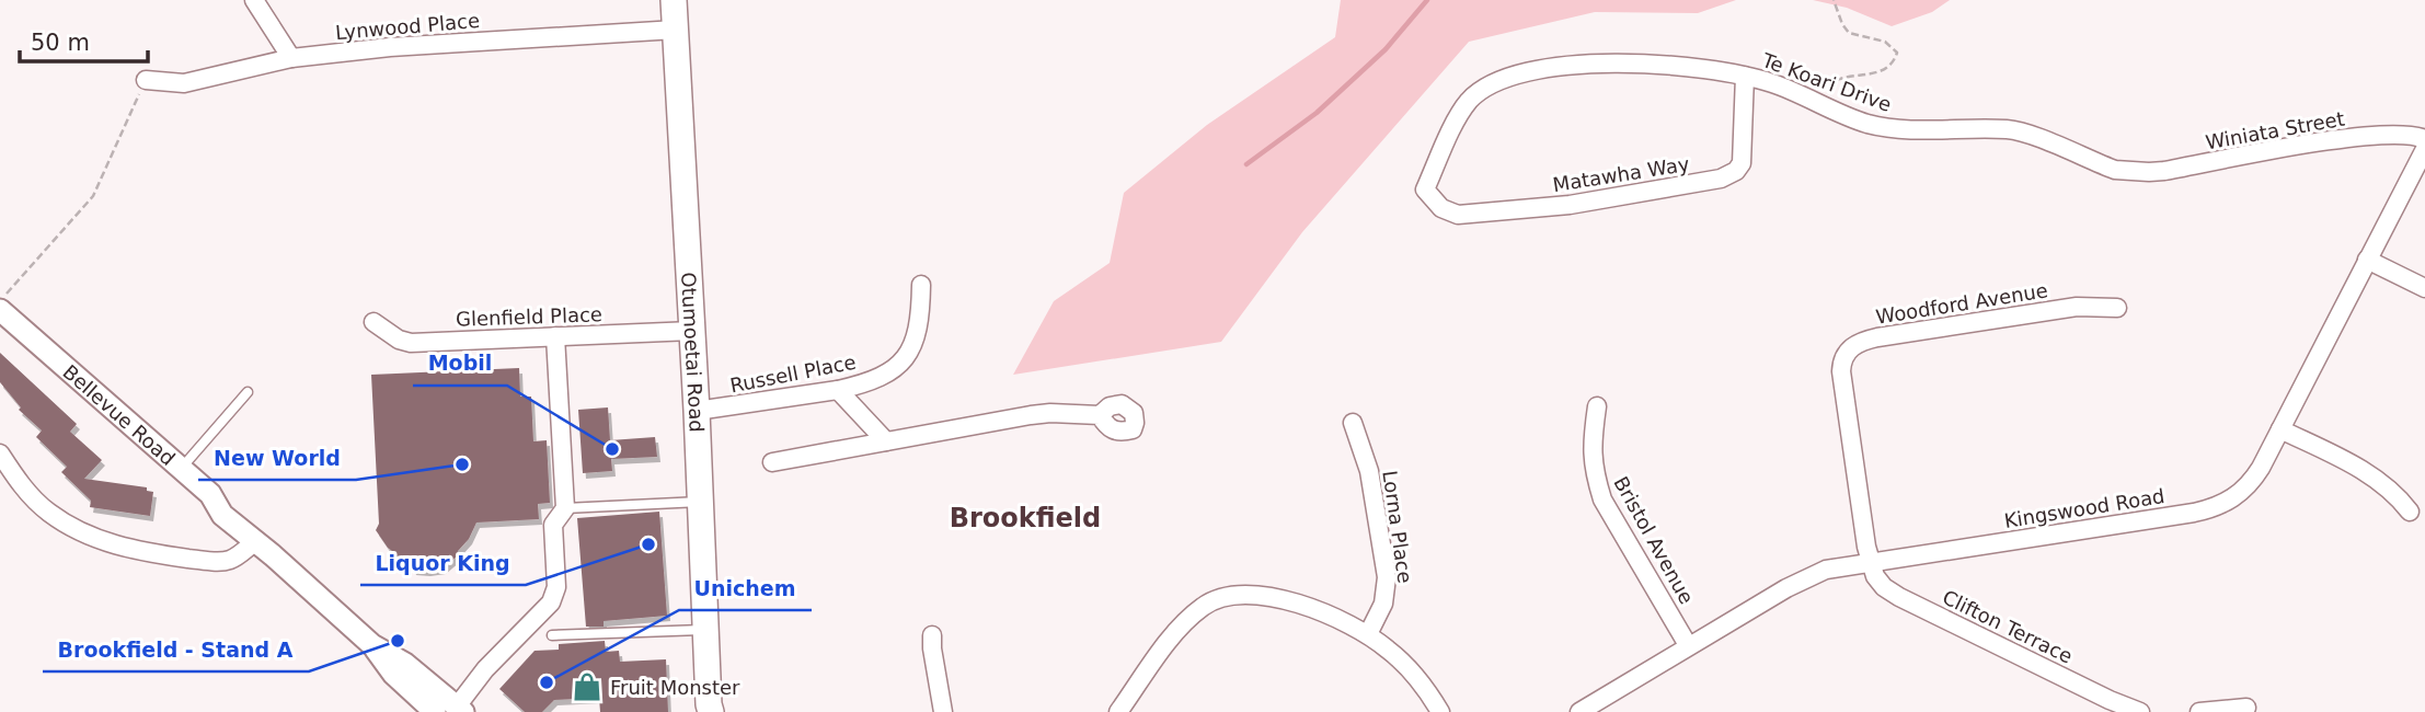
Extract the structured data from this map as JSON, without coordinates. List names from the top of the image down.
{
  "streets": {
    "main road": ["Otumoetai Road"],
    "street": [
      "Lynwood Place",
      "Te Koari Drive",
      "Winiata Street",
      "Matawha Way",
      "Woodford Avenue",
      "Glenfield Place",
      "Russell Place",
      "Bellevue Road",
      "Kingswood Road",
      "Lorna Place",
      "Bristol Avenue",
      "Clifton Terrace"
    ]
  },
  "crossings": [
    ["Lynwood Place", "Otumoetai Road"],
    ["Te Koari Drive", "Winiata Street"],
    ["Te Koari Drive", "Matawha Way"],
    ["Woodford Avenue", "Kingswood Road"],
    ["Woodford Avenue", "Clifton Terrace"],
    ["Glenfield Place", "Otumoetai Road"],
    ["Otumoetai Road", "Russell Place"],
    ["Kingswood Road", "Bristol Avenue"],
    ["Kingswood Road", "Clifton Terrace"]
  ],
  "districts": ["Brookfield"],
  "places": {
    "other": [
      "Mobil",
      "New World",
      "Liquor King",
      "Brookfield - Stand A",
      "Unichem"
    ],
    "shop": ["Fruit Monster"]
  },
  "scale_bar": "50 m"
}
